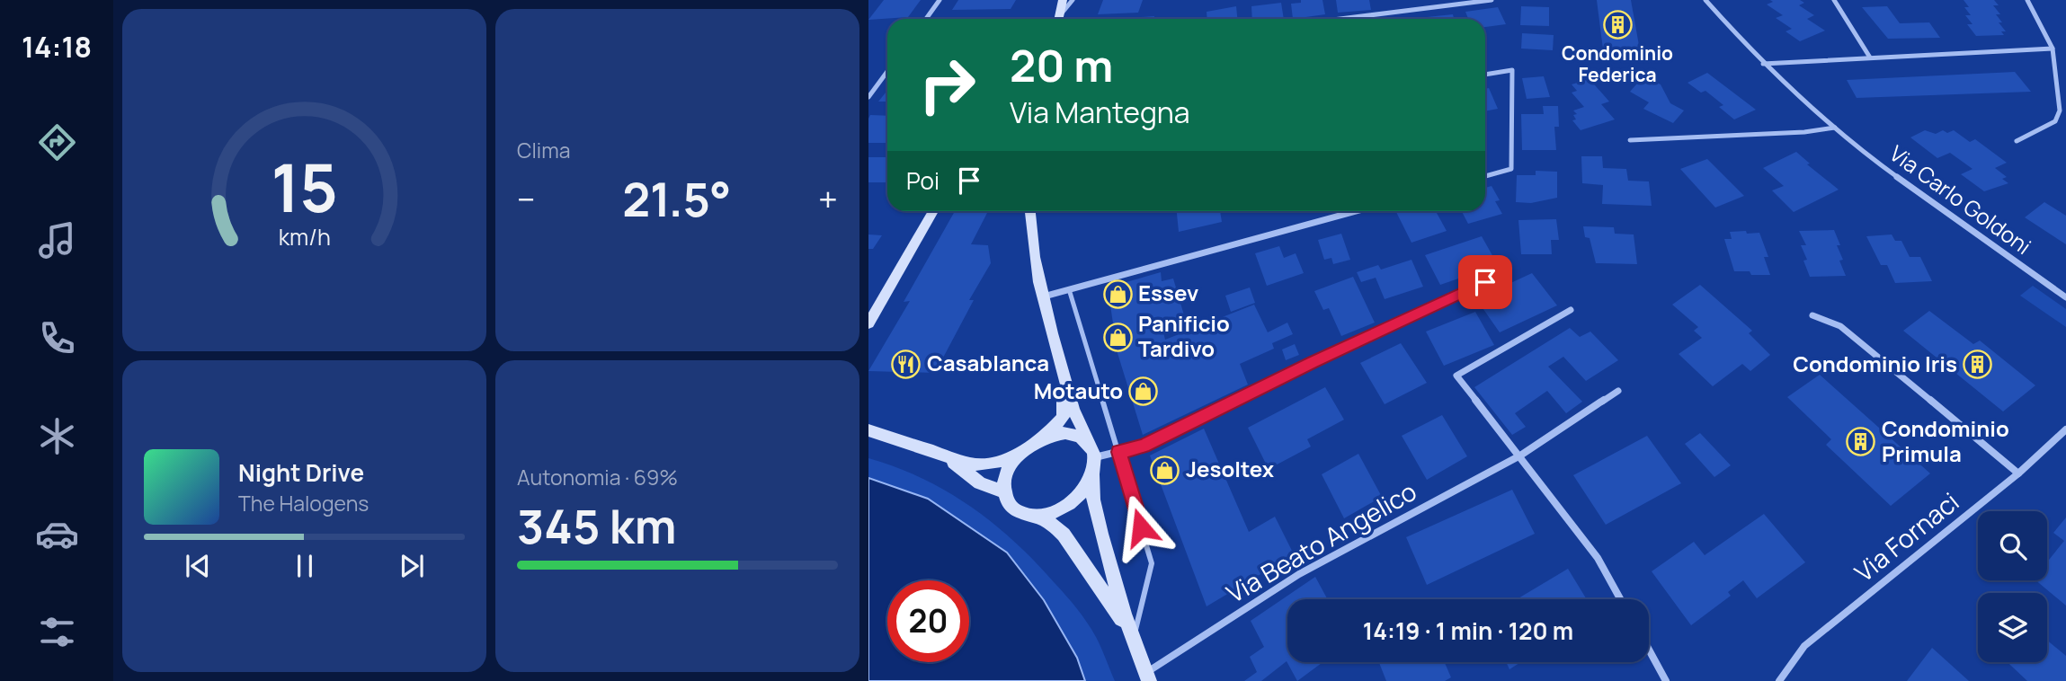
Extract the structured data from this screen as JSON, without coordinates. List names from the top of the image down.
{
  "streets": {
    "street": ["Via Carlo Goldoni", "Via Fornaci", "Via Beato Angelico"]
  },
  "places": {
    "building": ["Condominio Federica", "Condominio Iris", "Condominio Primula"],
    "shop": [
      "Essev",
      "Panificio Tardivo",
      "Motauto",
      "Jesoltex"
    ],
    "restaurant": ["Casablanca"]
  },
  "page": {
    "tabs": "14:18",
    "tile": [
      "Clima",
      ["Autonomia · 69%", "345 km"]
    ],
    "turn": ["20 m", "Via Mantegna"],
    "then": "Poi",
    "heat": ["−", "21.5°", "+"],
    "song": ["Night Drive", "The Halogens"],
    "limit": "20",
    "trip": "14:19 · 1 min · 120 m",
    "gauge": ["15", "km/h"]
  }
}
